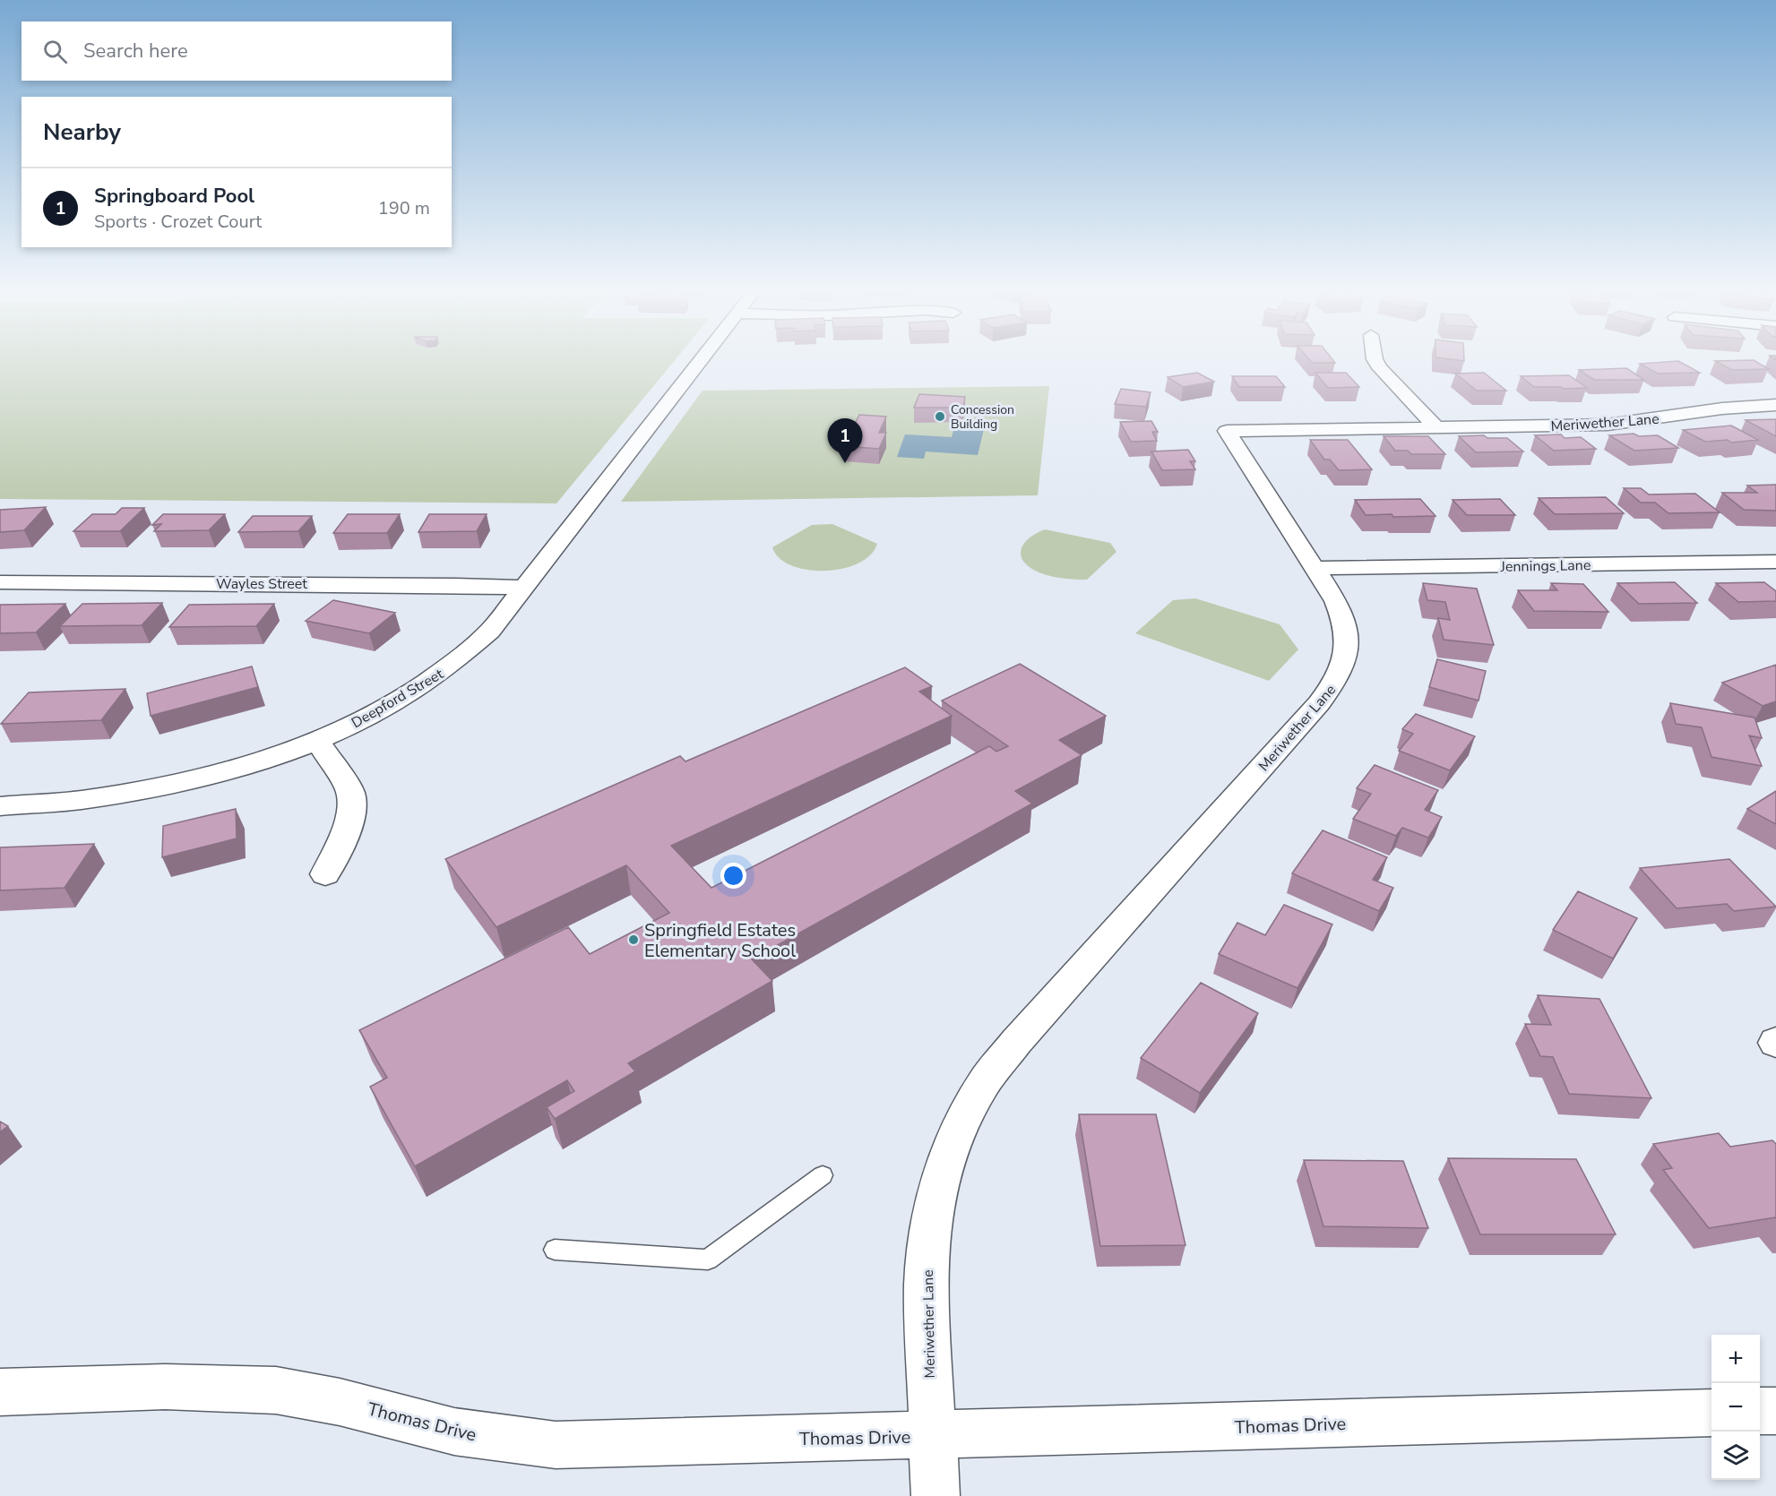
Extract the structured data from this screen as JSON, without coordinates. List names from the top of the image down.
{
  "streets": {
    "street": [
      "Meriwether Lane",
      "Jennings Lane",
      "Wayles Street",
      "Deepford Street",
      "Thomas Drive"
    ]
  },
  "crossings": [
    ["Meriwether Lane", "Jennings Lane"],
    ["Meriwether Lane", "Thomas Drive"],
    ["Wayles Street", "Deepford Street"]
  ],
  "places": ["Concession Building", "Springfield Estates Elementary School"],
  "page": {
    "search": "Search here",
    "heading": "Nearby",
    "list": [
      {
        "mark": "1",
        "name": "Springboard Pool",
        "note": "Sports · Crozet Court",
        "value": "190 m"
      }
    ],
    "pins": "1",
    "map_buttons": ["+", "−"]
  }
}
